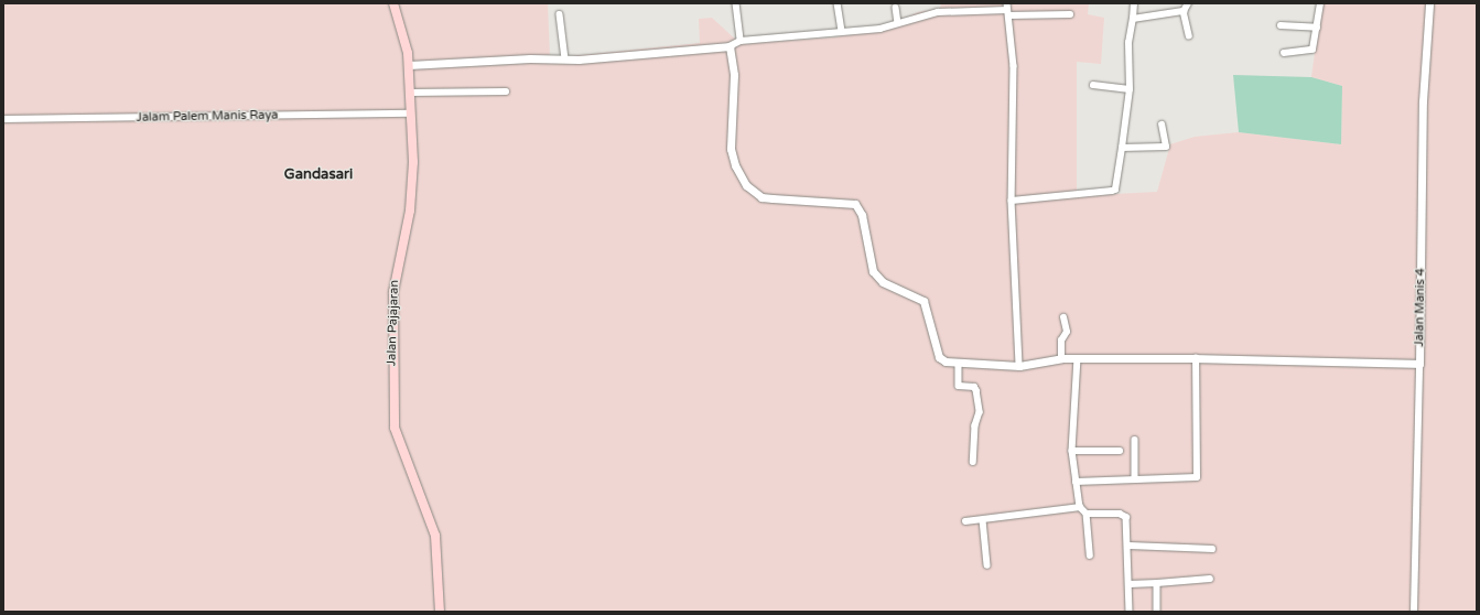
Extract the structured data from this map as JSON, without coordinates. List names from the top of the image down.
{
  "streets": {
    "main road": ["Jalan Pajajaran"],
    "street": ["Jalam Palem Manis Raya", "Jalan Manis 4"]
  },
  "crossings": [
    ["Jalam Palem Manis Raya", "Jalan Pajajaran"]
  ],
  "districts": ["Gandasari"]
}
